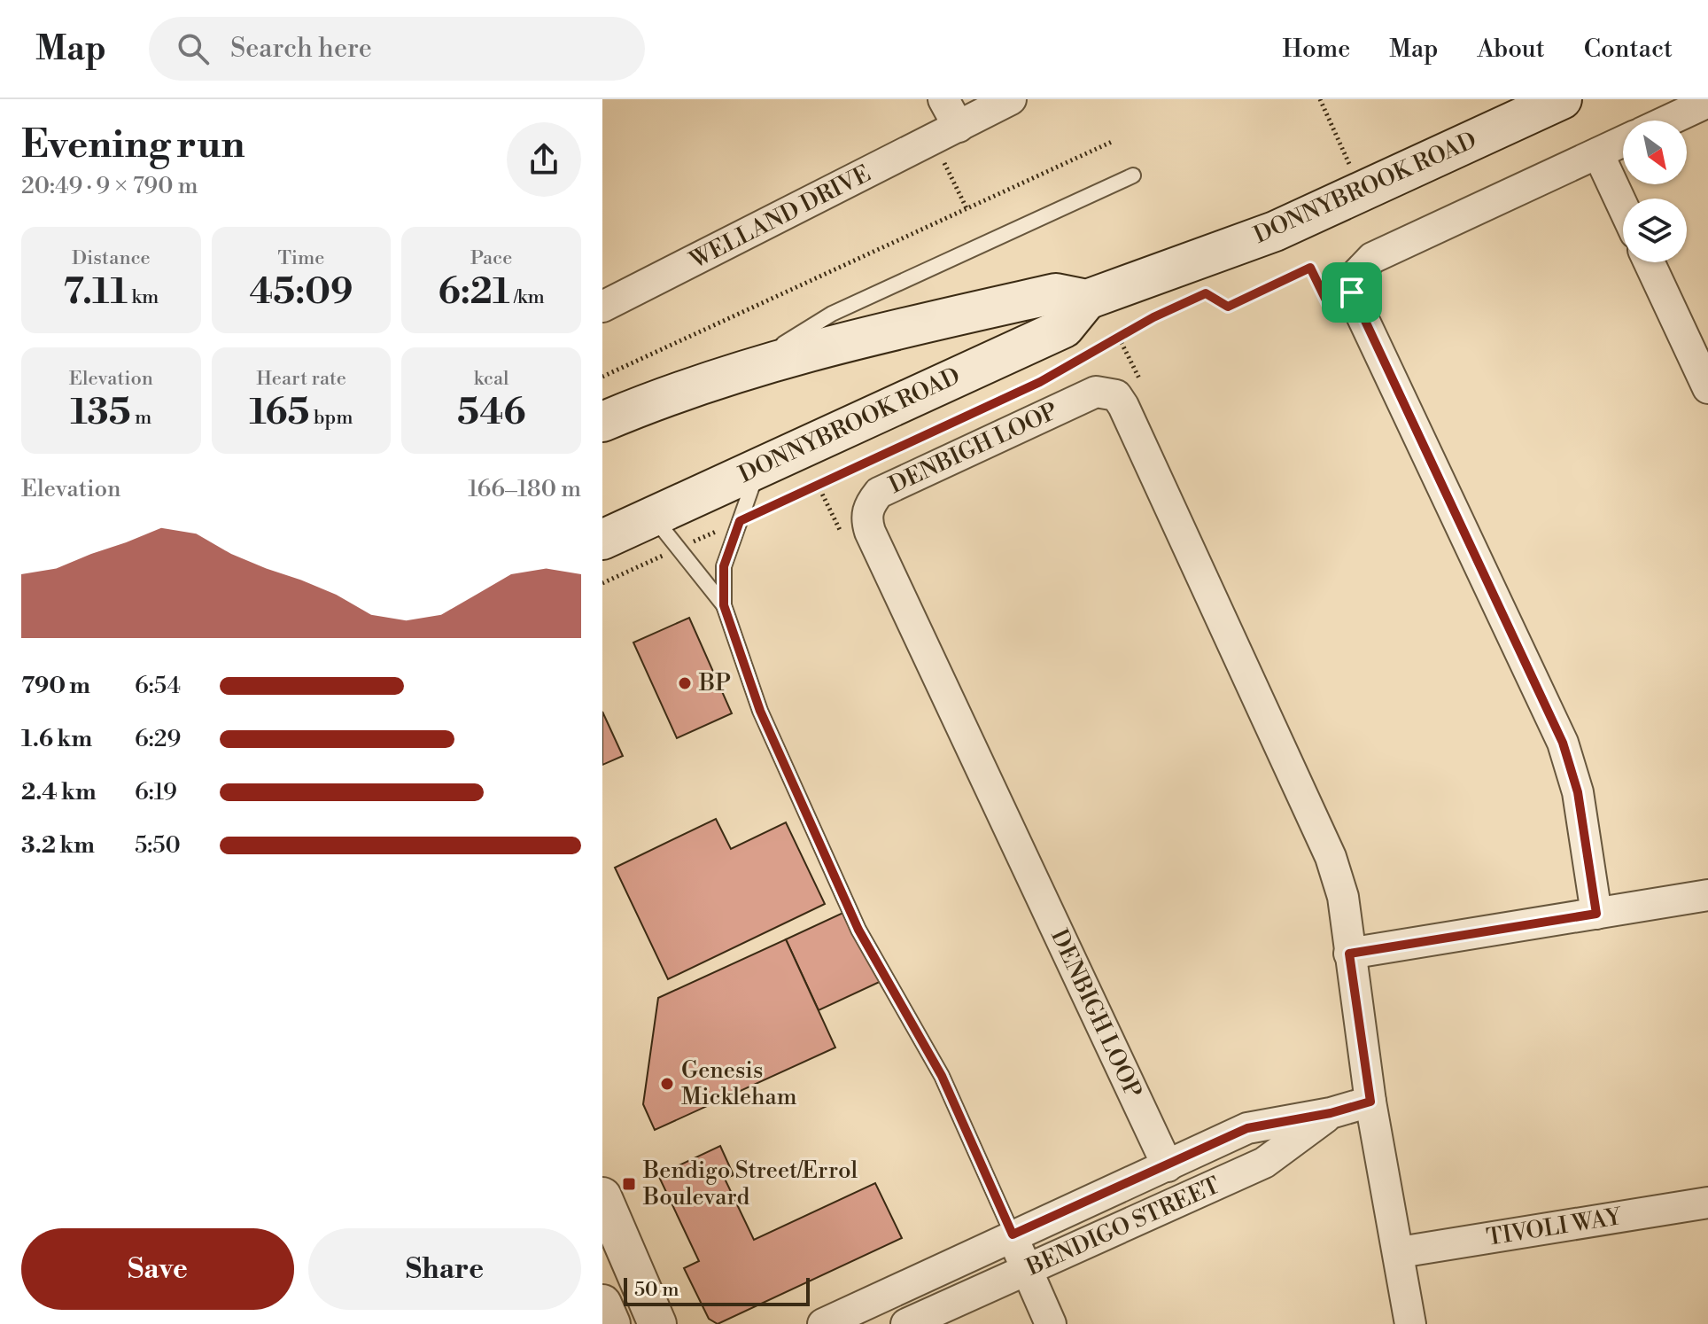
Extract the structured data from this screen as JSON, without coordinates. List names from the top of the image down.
{
  "streets": {
    "main road": ["DONNYBROOK ROAD"],
    "street": [
      "WELLAND DRIVE",
      "DENBIGH LOOP",
      "BENDIGO STREET",
      "TIVOLI WAY"
    ]
  },
  "crossings": [
    ["DENBIGH LOOP", "BENDIGO STREET"]
  ],
  "places": {
    "other": ["BP", "Genesis Mickleham"],
    "transit": ["Bendigo Street/Errol Boulevard"]
  },
  "scale_bar": "50 m",
  "north": "bottom right",
  "page": {
    "header": "Map",
    "search": "Search here",
    "nav": [
      "Home",
      "Map",
      "About",
      "Contact"
    ],
    "heading": ["Evening run", "20:49 · 9 × 790 m"],
    "stats": [
      ["Distance", "7.11 km"],
      ["Time", "45:09"],
      ["Pace", "6:21 /km"],
      ["Elevation", "135 m"],
      ["Heart rate", "165 bpm"],
      ["kcal", "546"]
    ],
    "chart": ["Elevation", "166–180 m"],
    "list": [
      {
        "name": "790 m",
        "note": "6:54"
      },
      {
        "name": "1.6 km",
        "note": "6:29"
      },
      {
        "name": "2.4 km",
        "note": "6:19"
      },
      {
        "name": "3.2 km",
        "note": "5:50"
      }
    ],
    "buttons": ["Save", "Share"],
    "scale": "50 m"
  }
}
